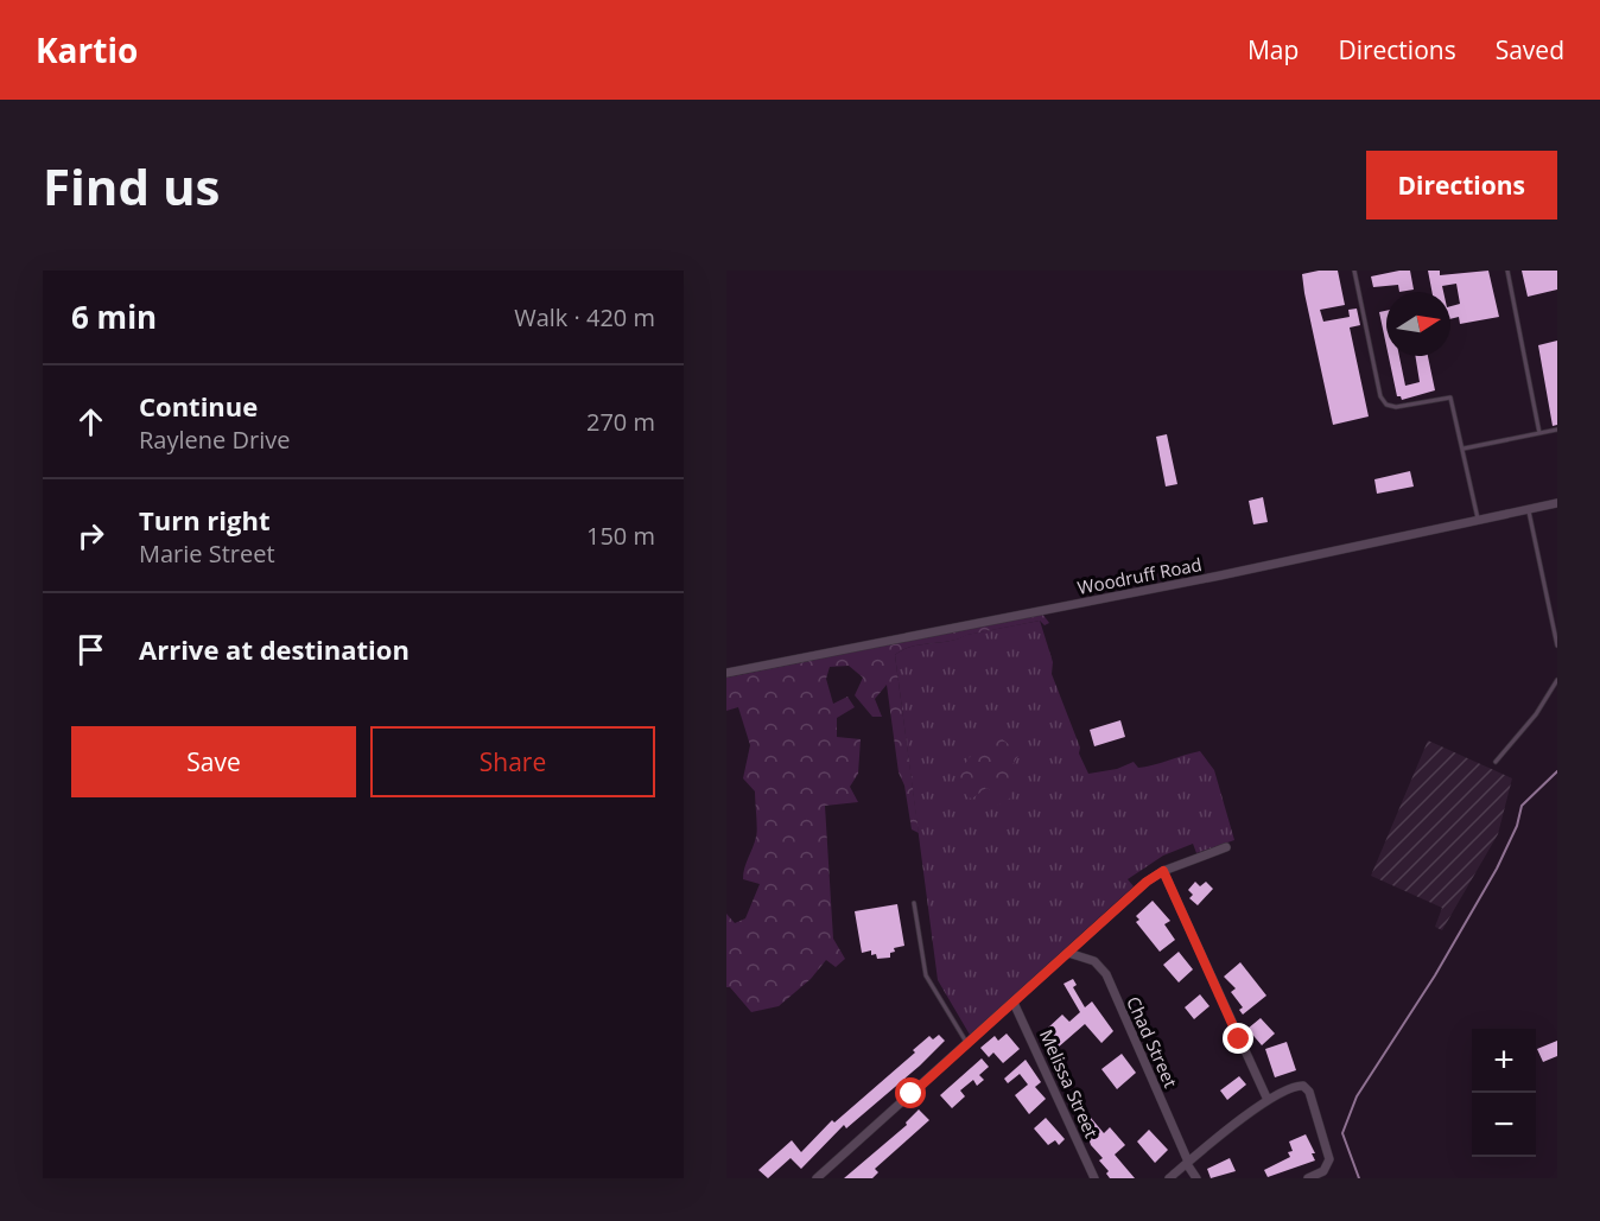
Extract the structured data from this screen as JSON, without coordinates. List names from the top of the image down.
{
  "streets": {
    "street": ["Woodruff Road", "Chad Street", "Melissa Street"]
  },
  "north": "right",
  "page": {
    "header": "Kartio",
    "nav": ["Map", "Directions", "Saved"],
    "buttons": [
      "Directions",
      ["Save", "Share"]
    ],
    "title": "Find us",
    "heading": ["6 min", "Walk · 420 m"],
    "list": [
      ["Continue", "Raylene Drive", "270 m"],
      ["Turn right", "Marie Street", "150 m"],
      "Arrive at destination"
    ],
    "map_buttons": ["+", "−"]
  }
}
